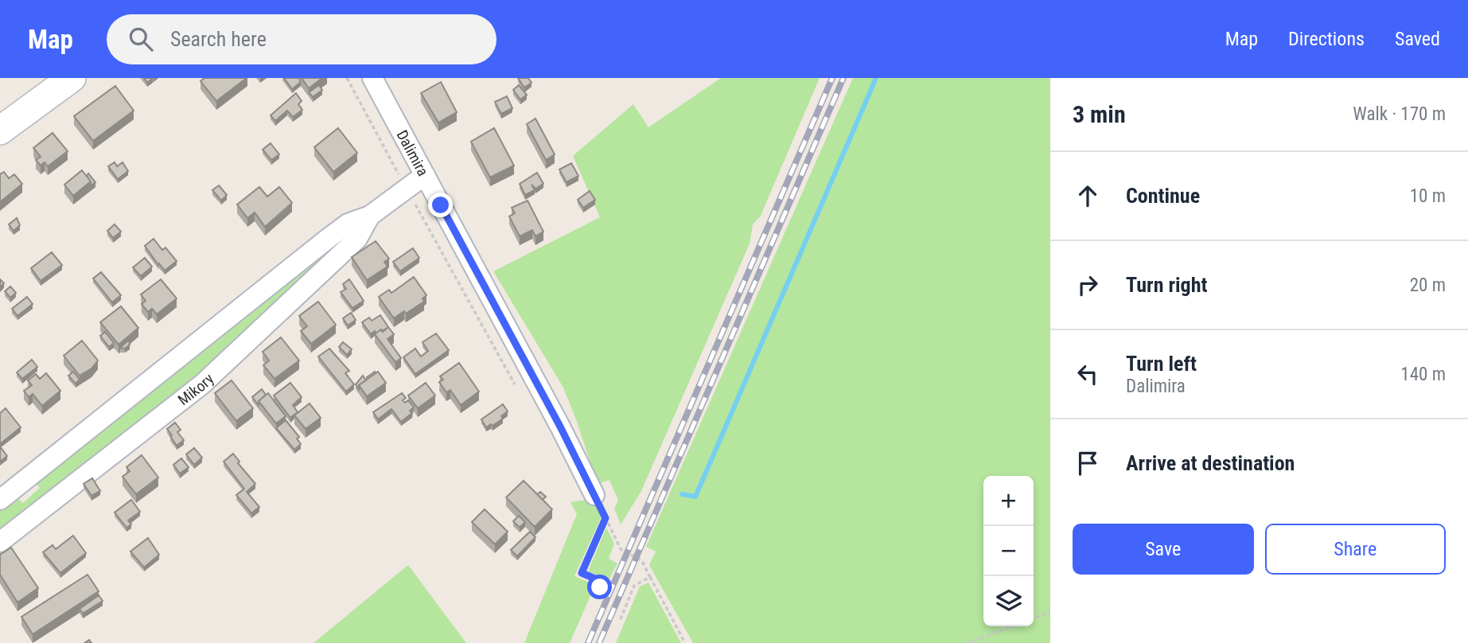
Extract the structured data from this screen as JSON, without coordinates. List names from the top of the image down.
{
  "streets": {
    "street": ["Dalimira", "Mikory"]
  },
  "crossings": [
    ["Dalimira", "Mikory"]
  ],
  "page": {
    "header": "Map",
    "search": "Search here",
    "nav": ["Map", "Directions", "Saved"],
    "heading": ["3 min", "Walk · 170 m"],
    "list": [
      ["Continue", "10 m"],
      ["Turn right", "20 m"],
      ["Turn left", "Dalimira", "140 m"],
      "Arrive at destination"
    ],
    "map_buttons": ["+", "−"],
    "buttons": ["Save", "Share"]
  }
}
